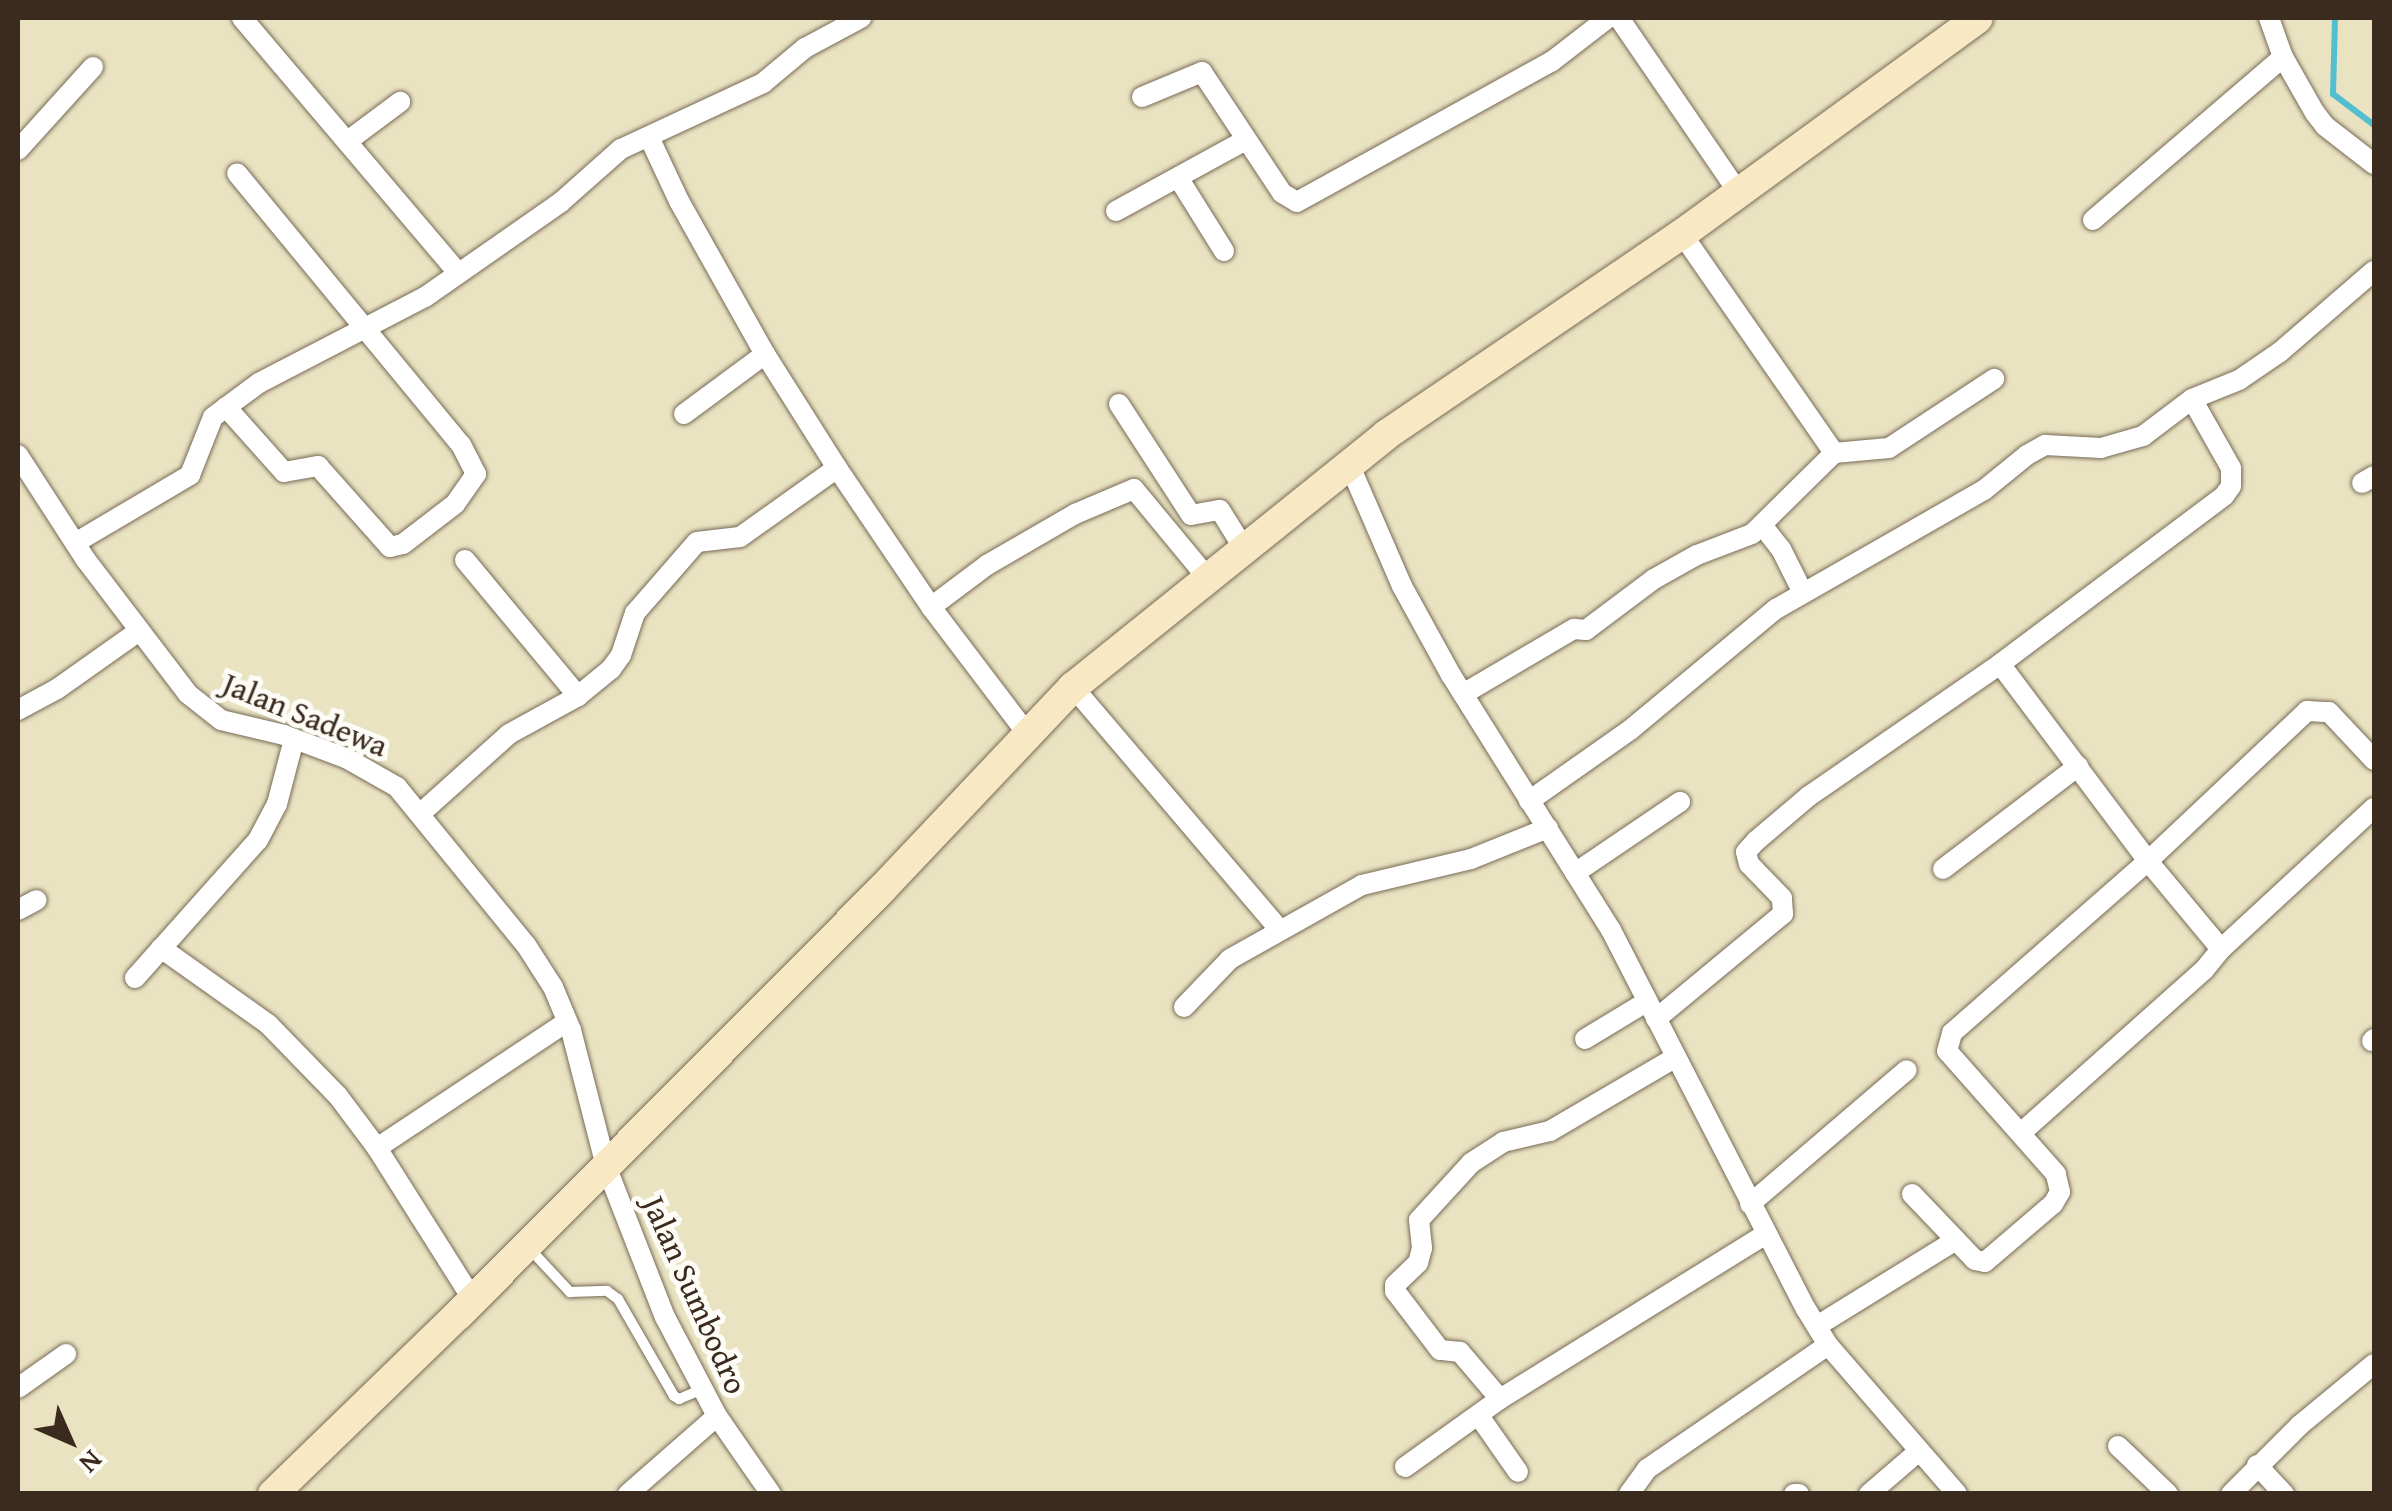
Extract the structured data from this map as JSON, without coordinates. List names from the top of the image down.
{
  "streets": {
    "street": ["Jalan Sadewa", "Jalan Sumbodro"]
  },
  "crossings": [
    ["Jalan Sadewa", "Jalan Sumbodro"]
  ],
  "north": "bottom right"
}
